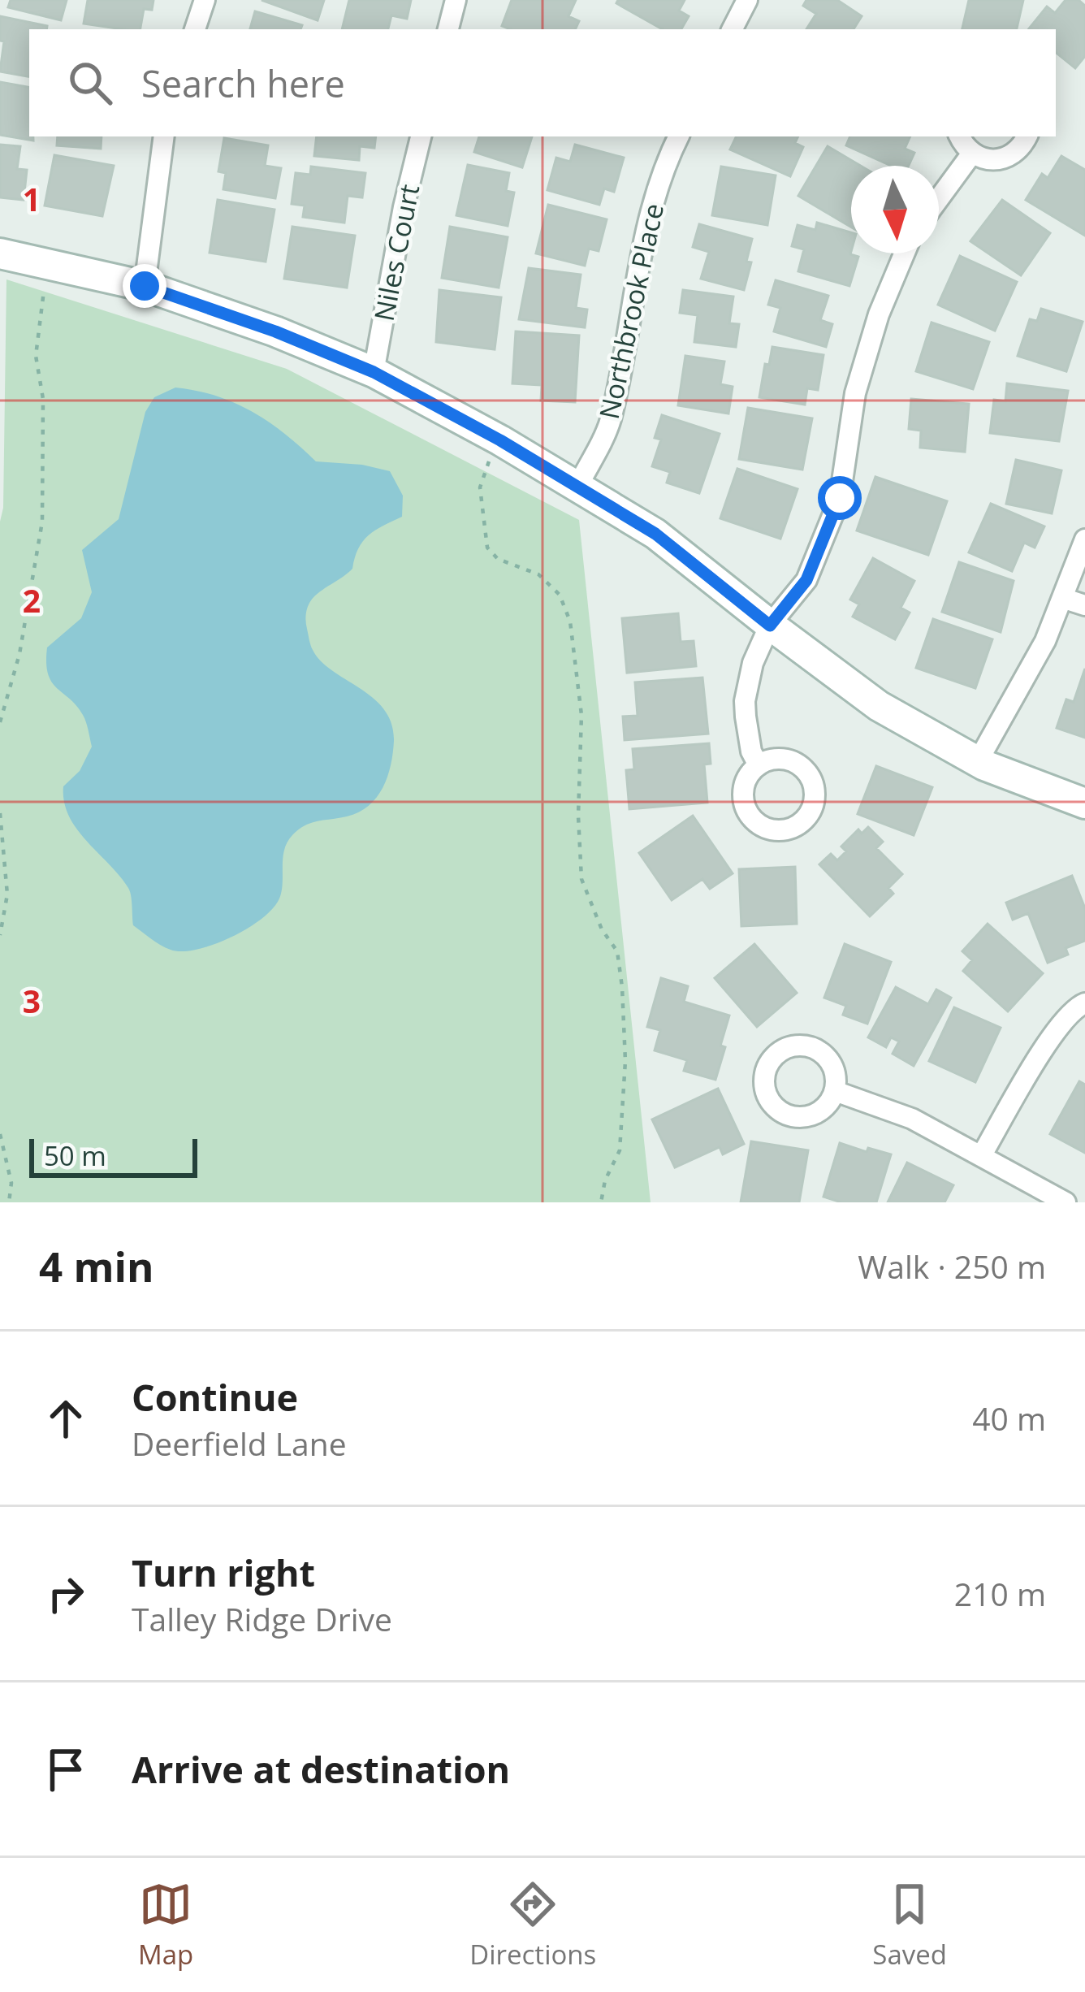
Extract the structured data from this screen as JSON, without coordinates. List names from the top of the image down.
{
  "streets": {
    "street": ["Niles Court", "Northbrook Place"]
  },
  "scale_bar": "50 m",
  "north": "bottom",
  "page": {
    "search": "Search here",
    "scale": "50 m",
    "heading": ["4 min", "Walk · 250 m"],
    "list": [
      ["Continue", "Deerfield Lane", "40 m"],
      ["Turn right", "Talley Ridge Drive", "210 m"],
      "Arrive at destination"
    ],
    "nav": ["Map", "Directions", "Saved"]
  },
  "grid": {
    "rows": ["1", "2", "3"]
  }
}
